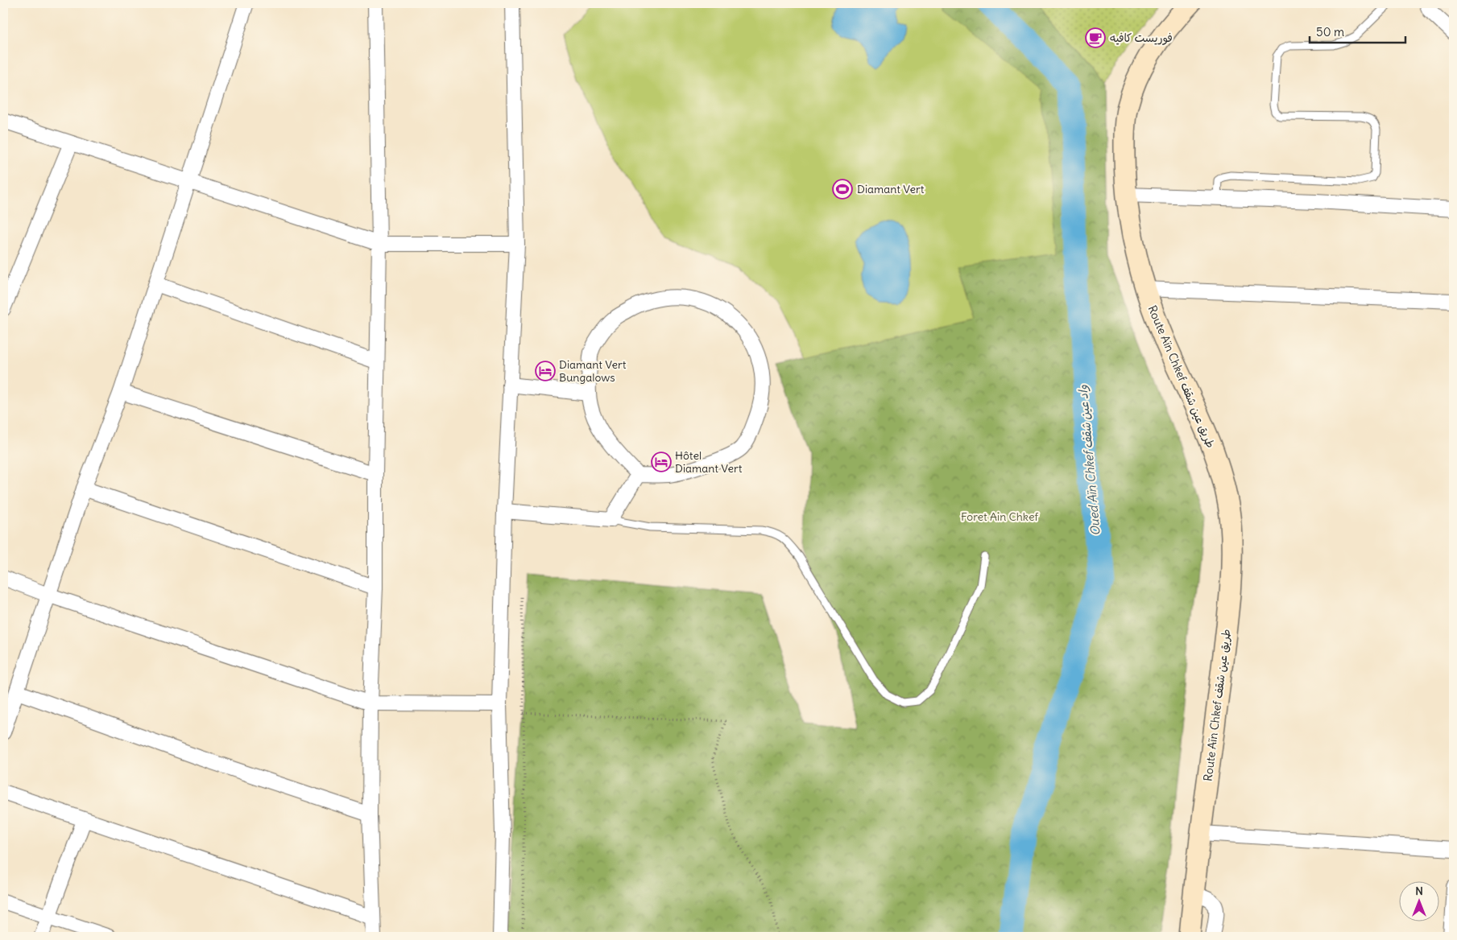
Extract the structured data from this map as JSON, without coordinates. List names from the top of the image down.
{
  "streets": {
    "street": ["Route Aïn Chkef طريق عين شقف"]
  },
  "water": ["Oued Aïn Chkef واد عين شقف"],
  "parks": ["Foret Ain Chkef"],
  "places": {
    "cafe": ["فوريست كافيه"],
    "sports": ["Diamant Vert"],
    "hotel": ["Diamant Vert Bungalows", "Hôtel Diamant Vert"]
  },
  "scale_bar": "50 m",
  "north": "top"
}
